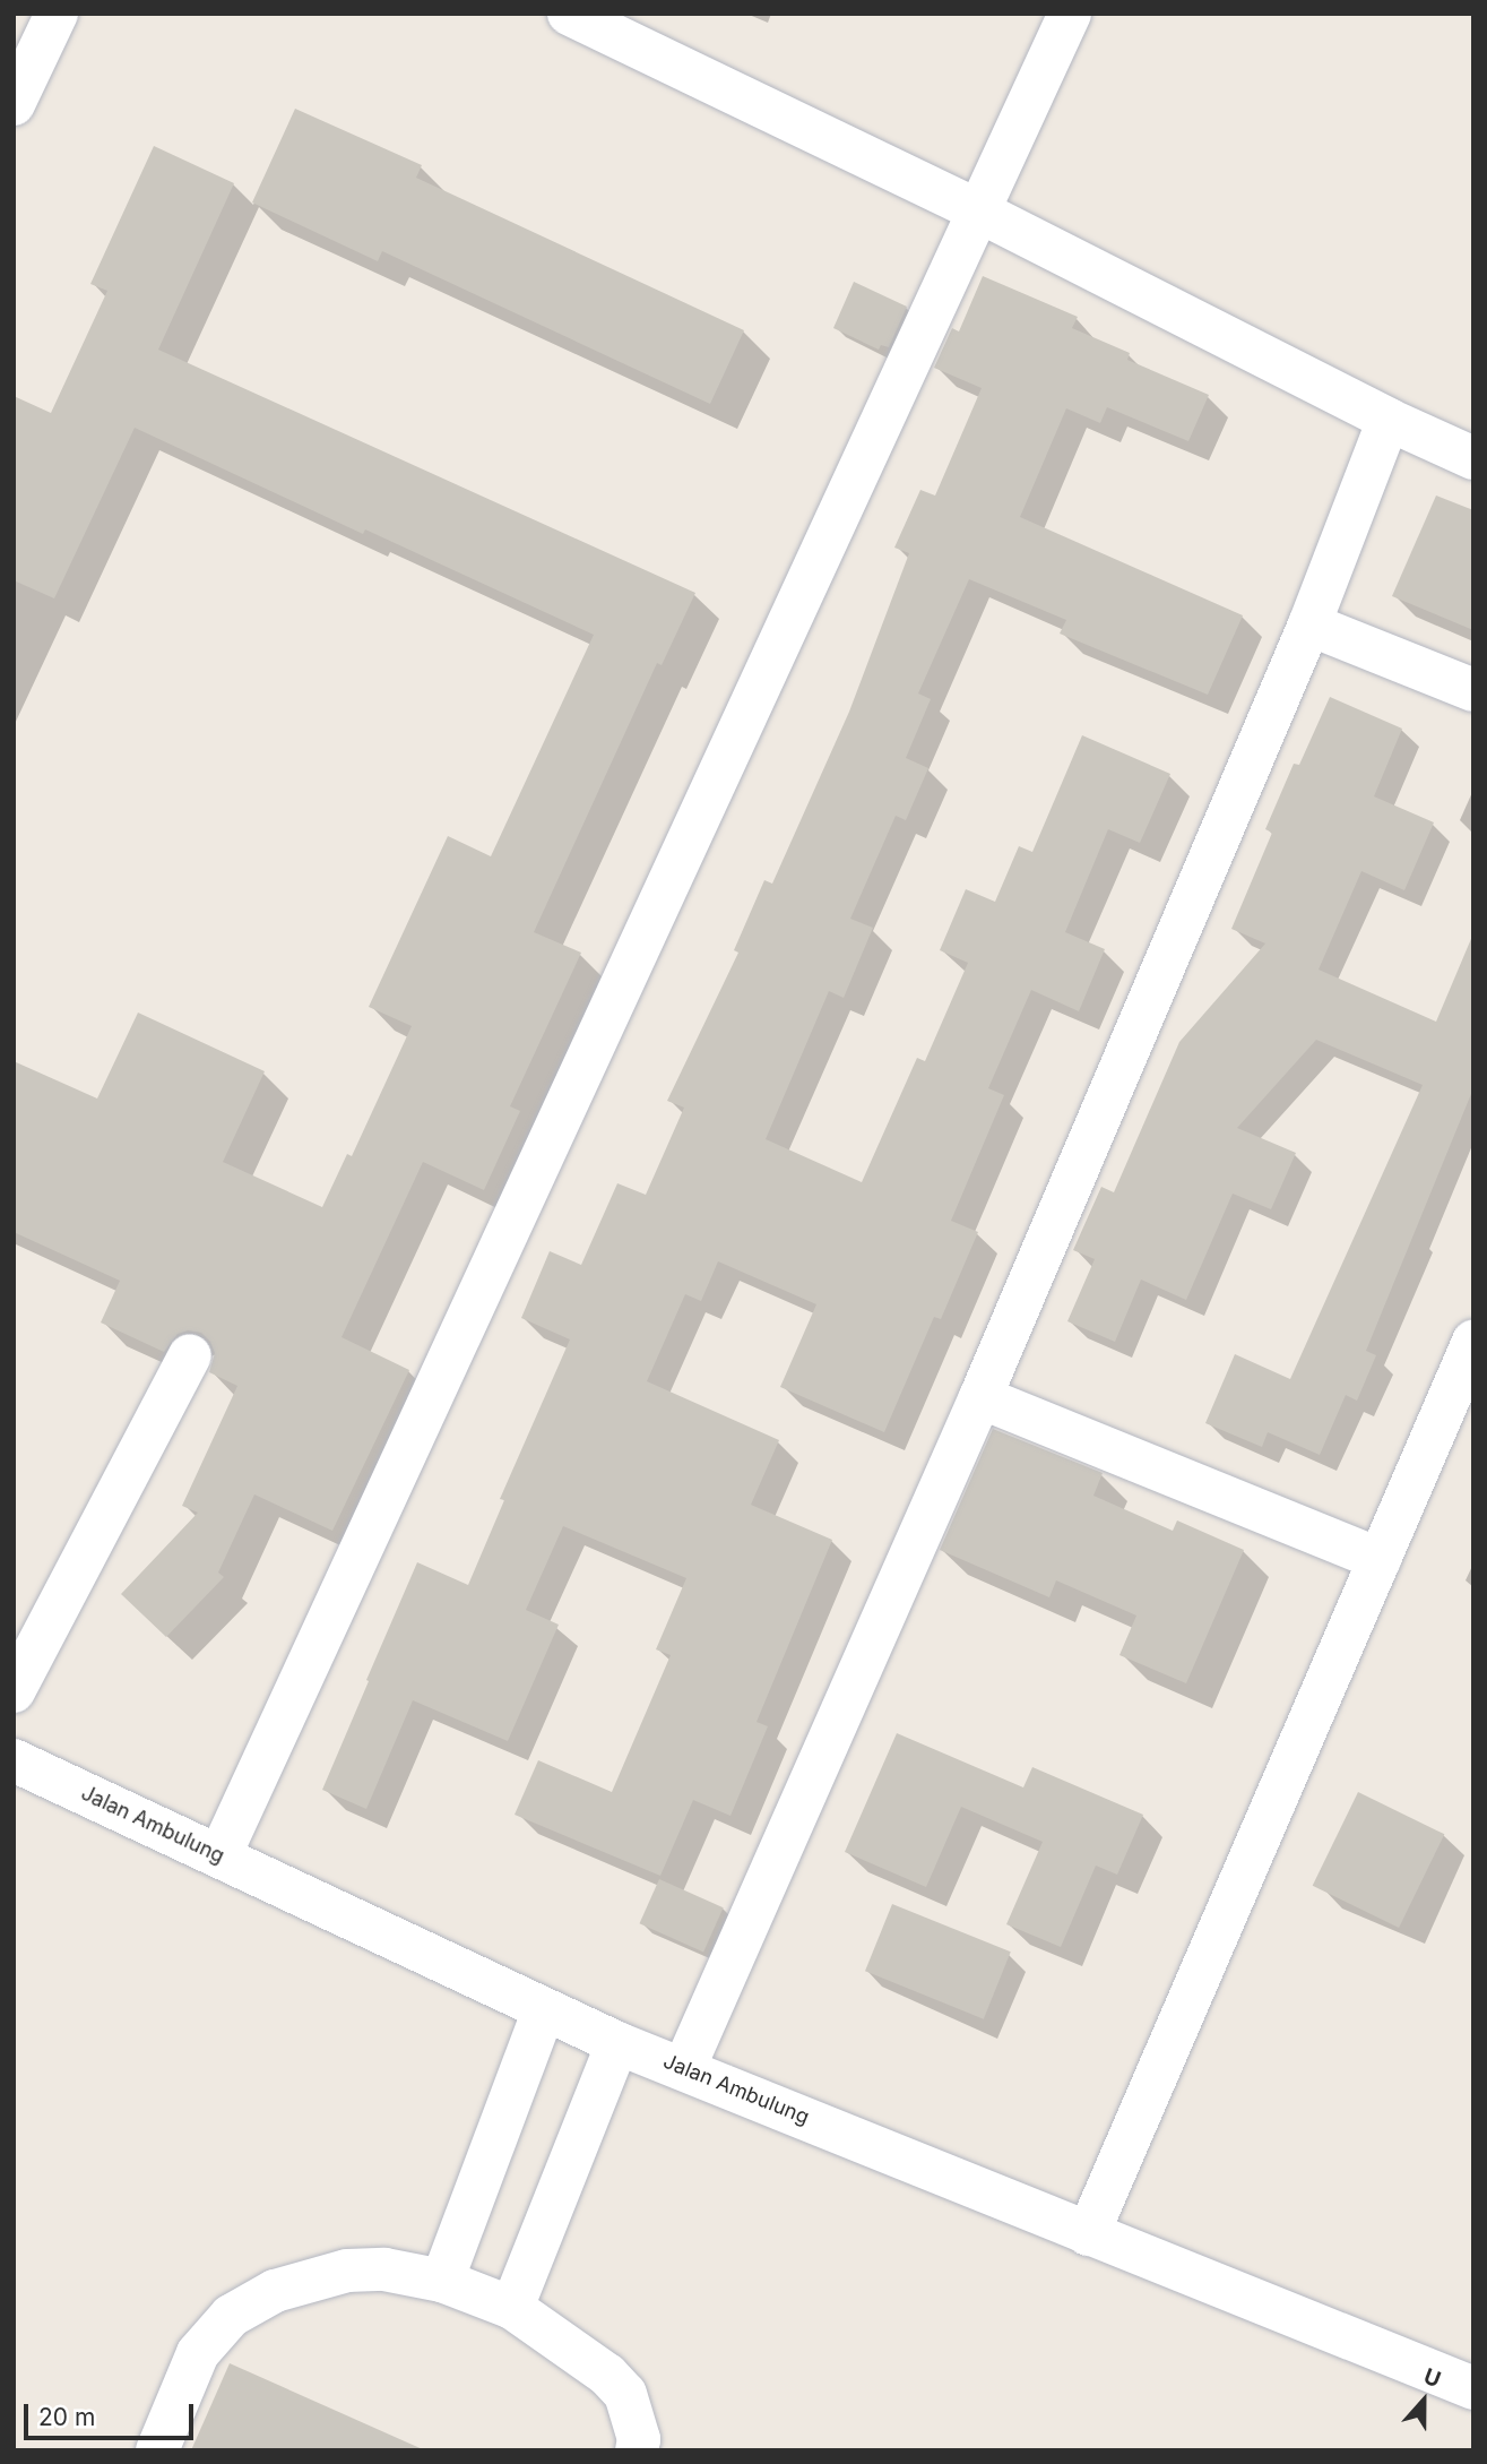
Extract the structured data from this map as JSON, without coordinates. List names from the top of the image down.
{
  "streets": {
    "street": ["Jalan Ambulung"]
  },
  "scale_bar": "20 m",
  "north": "top"
}
